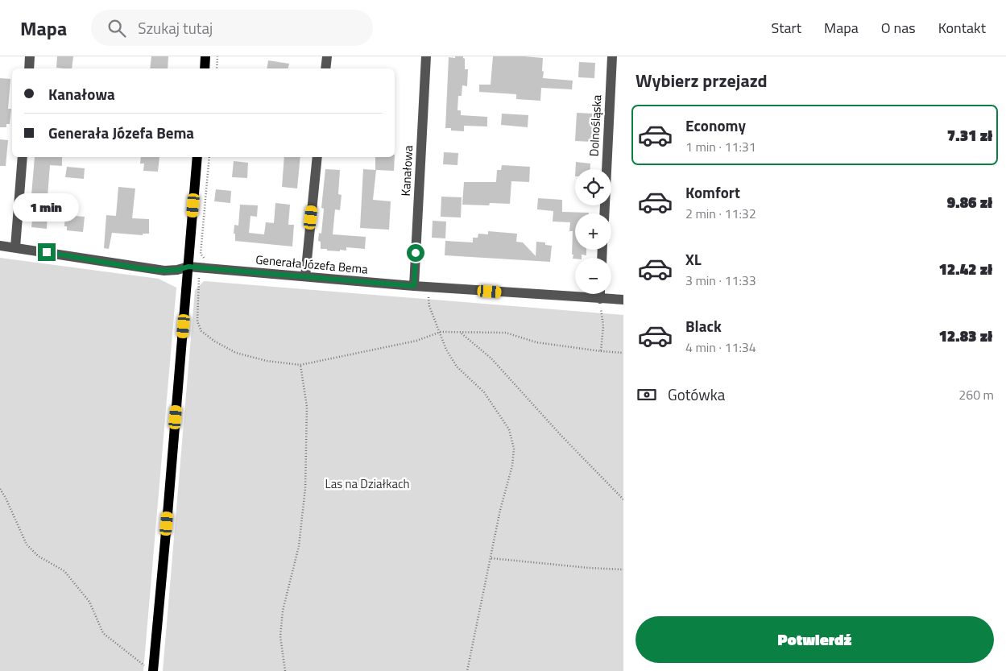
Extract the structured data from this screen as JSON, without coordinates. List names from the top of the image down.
{
  "streets": {
    "street": ["Dolnośląska", "Kanałowa", "Generała Józefa Bema"]
  },
  "crossings": [
    ["Kanałowa", "Generała Józefa Bema"]
  ],
  "parks": ["Las na Działkach"],
  "page": {
    "header": "Mapa",
    "search": "Szukaj tutaj",
    "nav": [
      "Start",
      "Mapa",
      "O nas",
      "Kontakt"
    ],
    "heading": "Wybierz przejazd",
    "banner": ["Kanałowa", "Generała Józefa Bema"],
    "list": [
      {
        "name": "Economy",
        "note": "1 min · 11:31",
        "value": "7.31 zł"
      },
      {
        "name": "Komfort",
        "note": "2 min · 11:32",
        "value": "9.86 zł"
      },
      {
        "name": "XL",
        "note": "3 min · 11:33",
        "value": "12.42 zł"
      },
      {
        "name": "Black",
        "note": "4 min · 11:34",
        "value": "12.83 zł"
      }
    ],
    "map_buttons": ["+", "−"],
    "bubble": "1 min",
    "pay": ["Gotówka", "260 m"],
    "buttons": "Potwierdź"
  }
}
